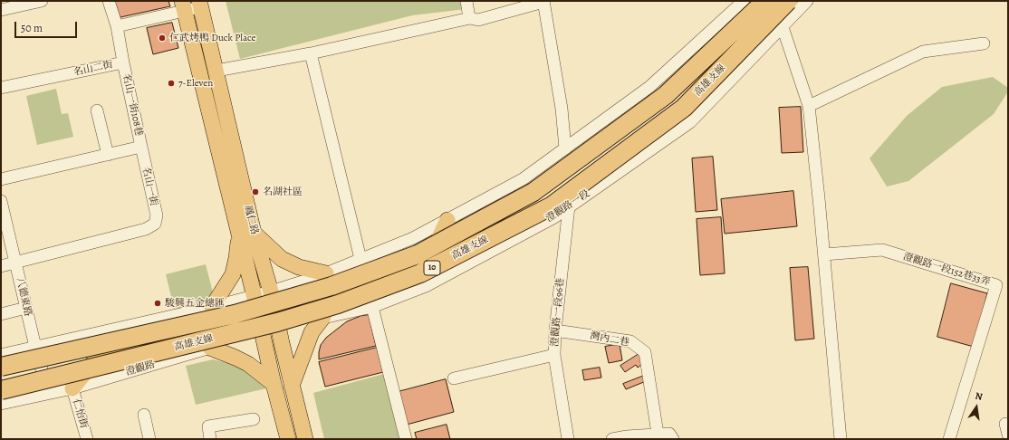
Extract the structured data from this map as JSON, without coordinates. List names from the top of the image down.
{
  "streets": {
    "highway": ["高雄支線", "10"],
    "main road": ["鳳仁路"],
    "street": [
      "名山二街",
      "名山一街108巷",
      "名山一街",
      "澄觀路一段",
      "澄觀路一段152巷33弄",
      "八德東路",
      "澄觀路一段96巷",
      "灣內二巷",
      "澄觀路",
      "仁怡街"
    ]
  },
  "crossings": [
    ["名山二街", "名山一街108巷"],
    ["名山一街108巷", "名山一街"],
    ["名山一街", "八德東路"],
    ["澄觀路一段", "鳳仁路"],
    ["澄觀路一段", "澄觀路一段96巷"],
    ["澄觀路一段", "澄觀路"],
    ["鳳仁路", "澄觀路"],
    ["八德東路", "澄觀路"],
    ["澄觀路一段96巷", "灣內二巷"],
    ["澄觀路", "仁怡街"]
  ],
  "places": [
    "仁武烤鴨 Duck Place",
    "7-Eleven",
    "名湖社區",
    "駿興五金總匯"
  ],
  "scale_bar": "50 m",
  "north": "top"
}
